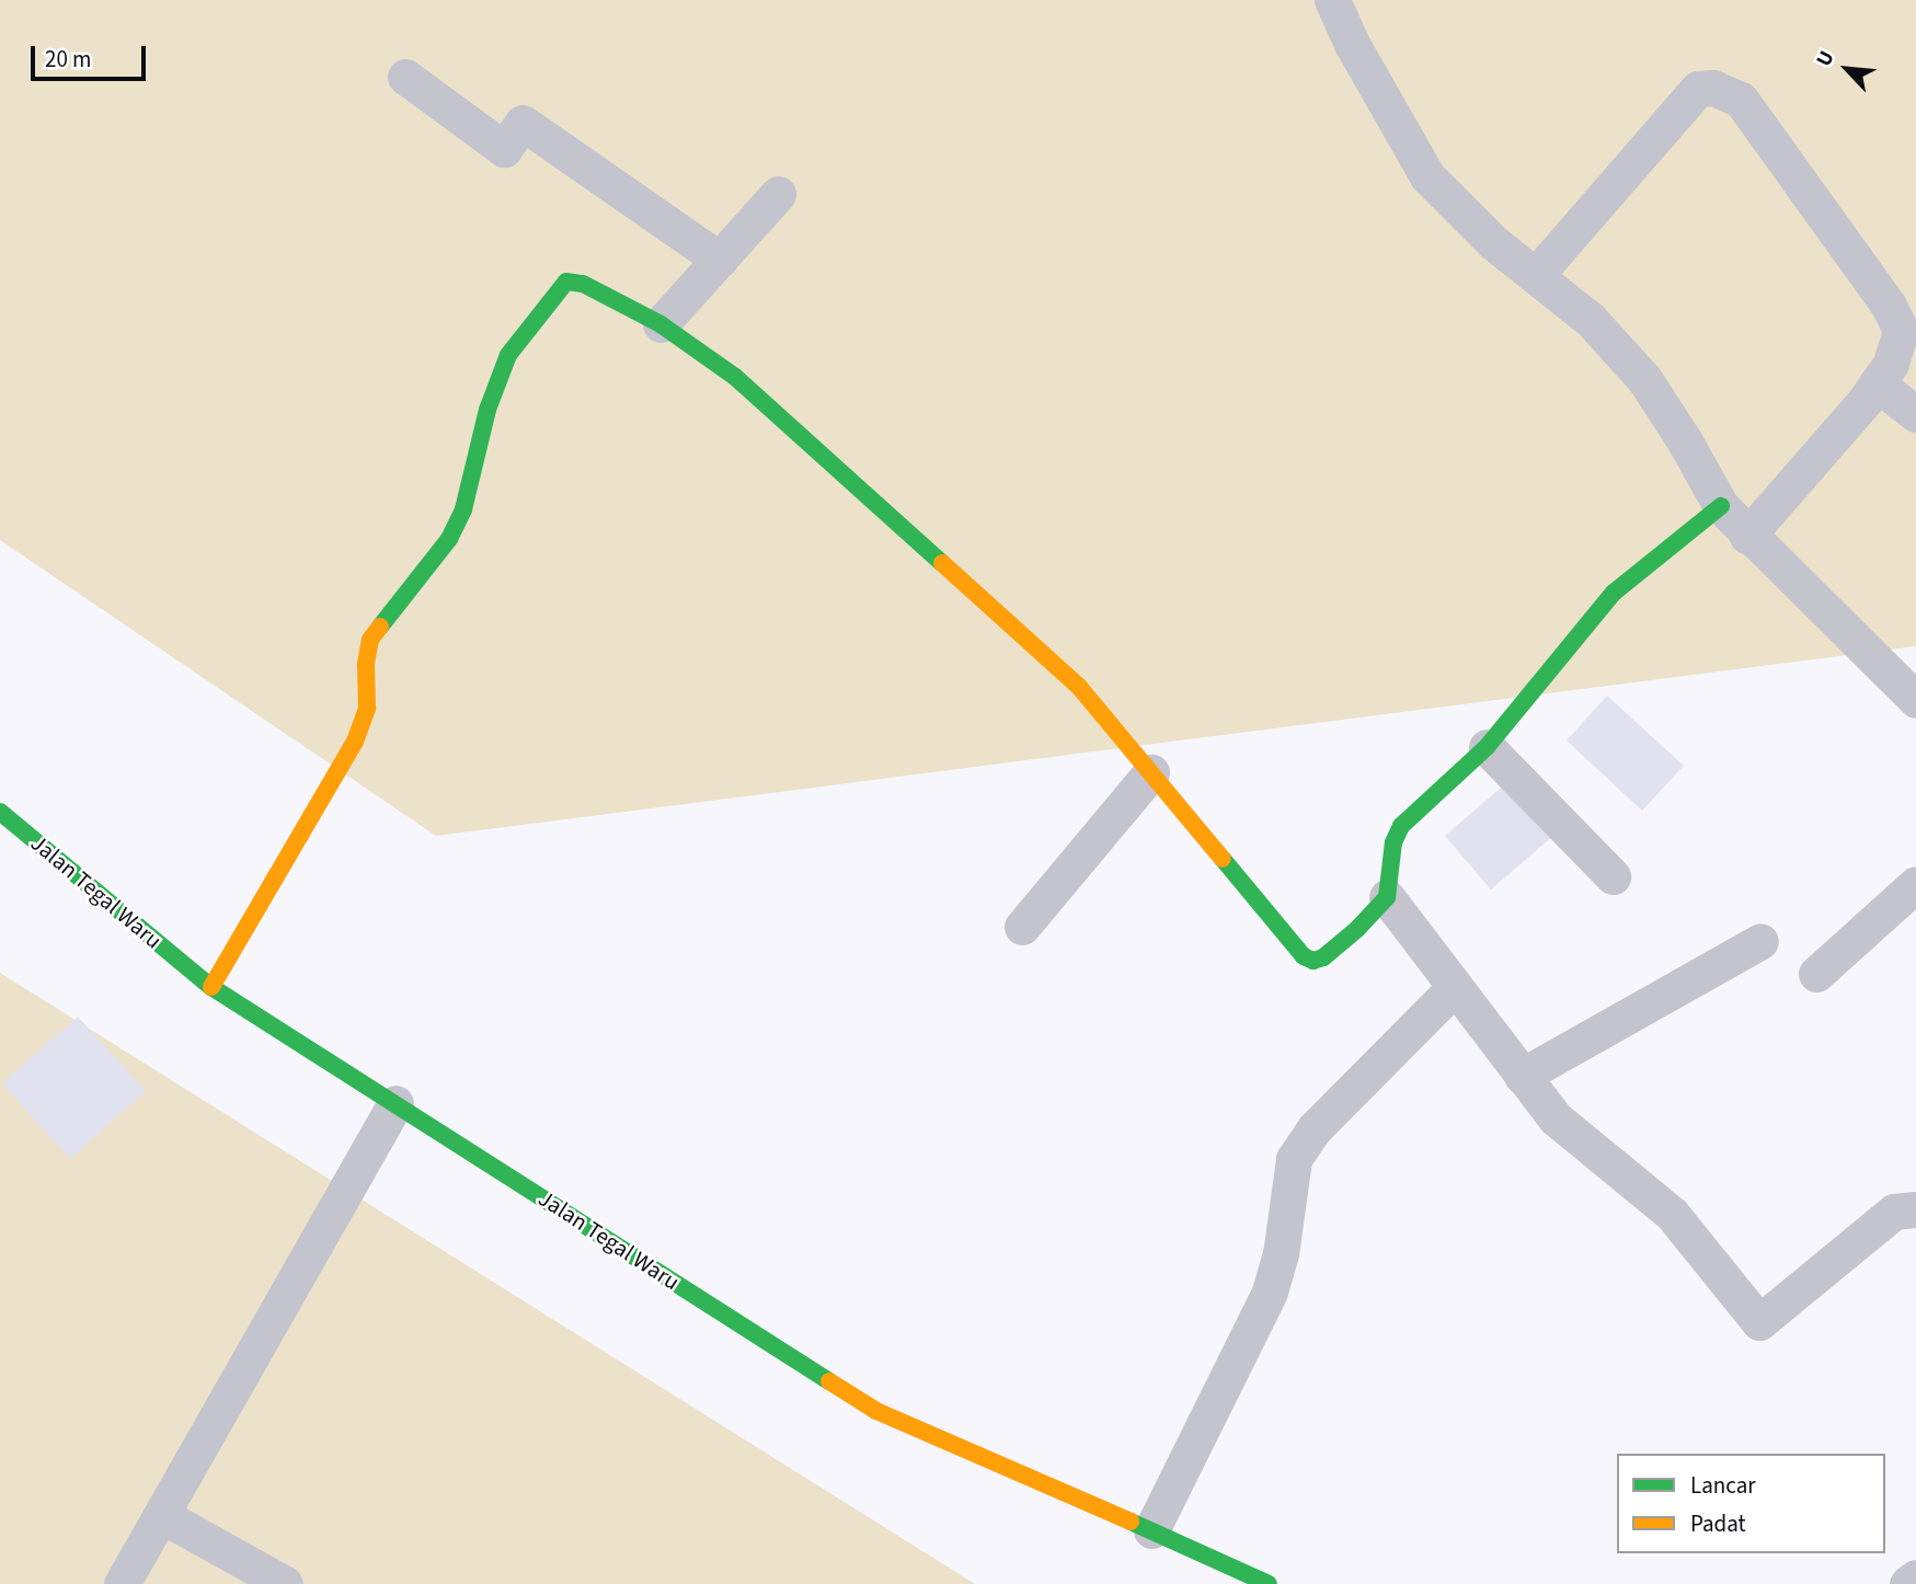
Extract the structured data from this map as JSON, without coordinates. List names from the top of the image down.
{
  "streets": {
    "street": ["Jalan Tegal Waru"]
  },
  "legend": ["Lancar", "Padat"],
  "scale_bar": "20 m",
  "north": "top left"
}
